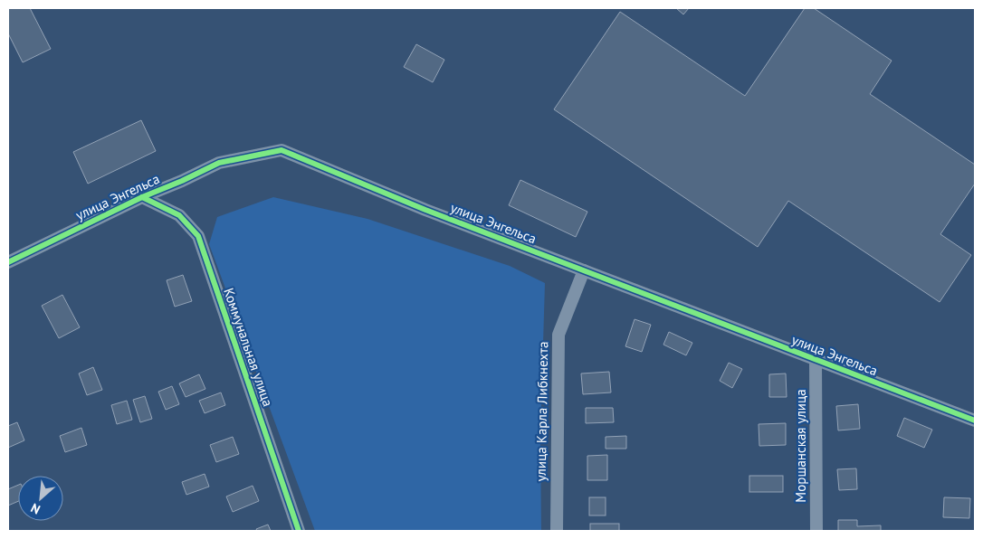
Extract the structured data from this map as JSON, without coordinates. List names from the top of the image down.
{
  "streets": {
    "street": [
      "улица Энгельса",
      "Коммунальная улица",
      "улица Карла Либкнехта",
      "Моршанская улица"
    ]
  },
  "crossings": [
    ["улица Энгельса", "Коммунальная улица"],
    ["улица Энгельса", "улица Карла Либкнехта"],
    ["улица Энгельса", "Моршанская улица"]
  ],
  "north": "bottom left"
}
